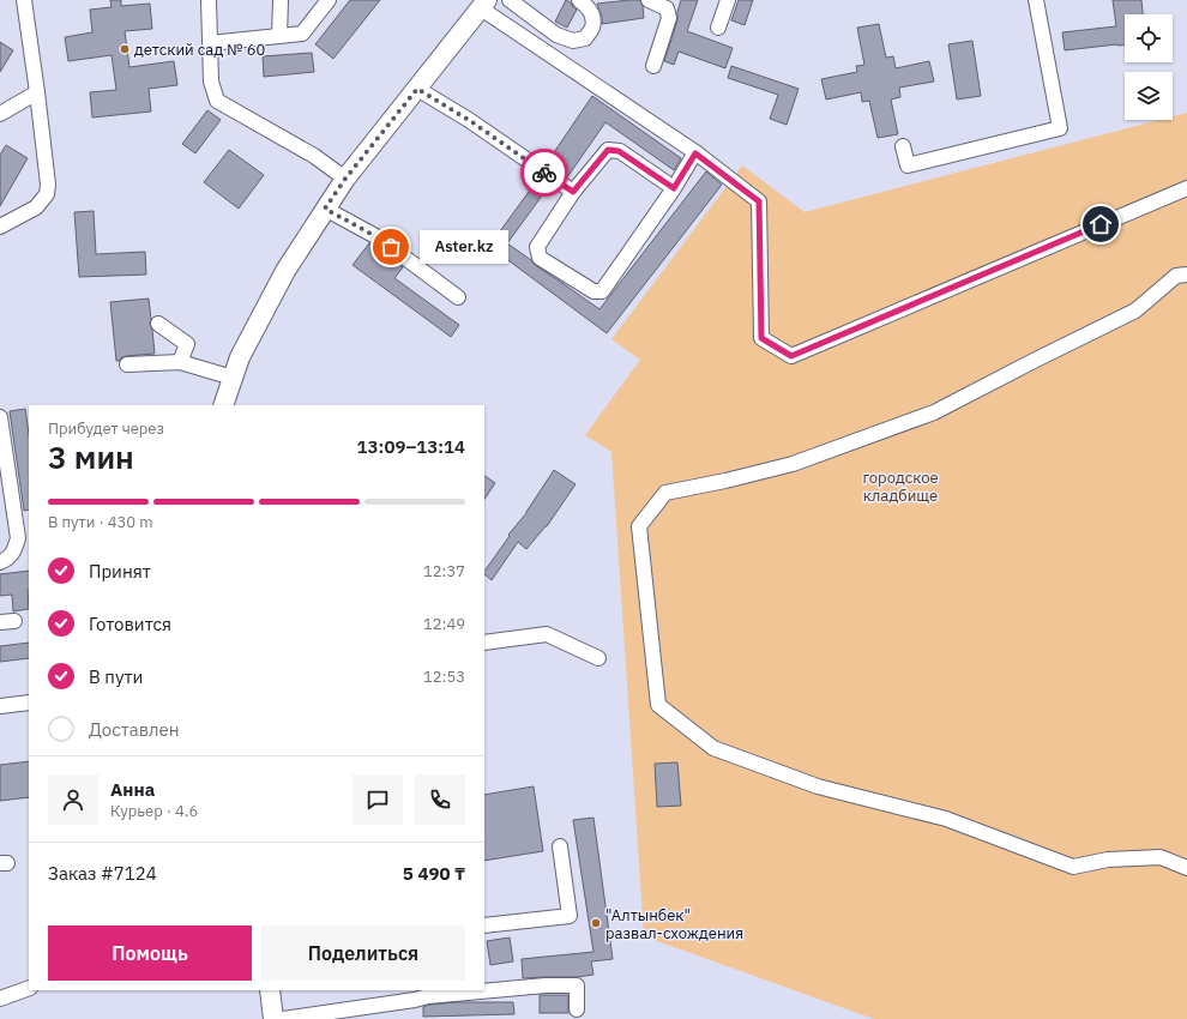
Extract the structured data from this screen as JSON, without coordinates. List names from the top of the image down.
{
  "parks": ["городское кладбище"],
  "places": ["детский сад № 60", "Aster.kz", "\"Алтынбек\" развал-схождения"],
  "page": {
    "bubble": "Aster.kz",
    "heading": ["3 мин", "Прибудет через", "13:09–13:14"],
    "panel": [
      "Анна",
      "Курьер · 4.6",
      "Заказ #7124",
      "5 490 ₸"
    ],
    "bar": "В пути · 430 m",
    "list": [
      ["Принят", "12:37"],
      ["Готовится", "12:49"],
      ["В пути", "12:53"],
      "Доставлен"
    ],
    "buttons": ["Помощь", "Поделиться"]
  }
}
